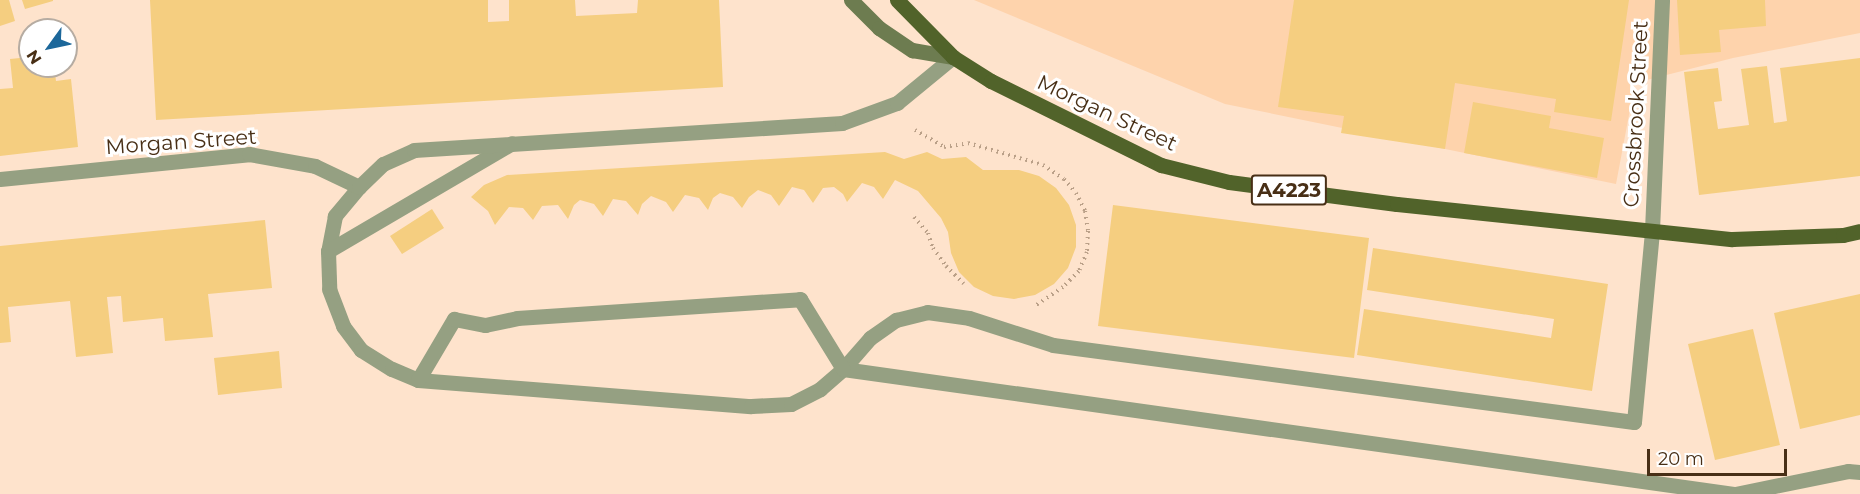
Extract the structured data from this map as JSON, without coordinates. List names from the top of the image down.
{
  "streets": {
    "main road": ["Morgan Street", "A4223"],
    "street": ["Crossbrook Street"]
  },
  "crossings": [
    ["Morgan Street", "Crossbrook Street"],
    ["Morgan Street", "A4223"],
    ["Crossbrook Street", "A4223"]
  ],
  "scale_bar": "20 m",
  "north": "bottom left"
}
